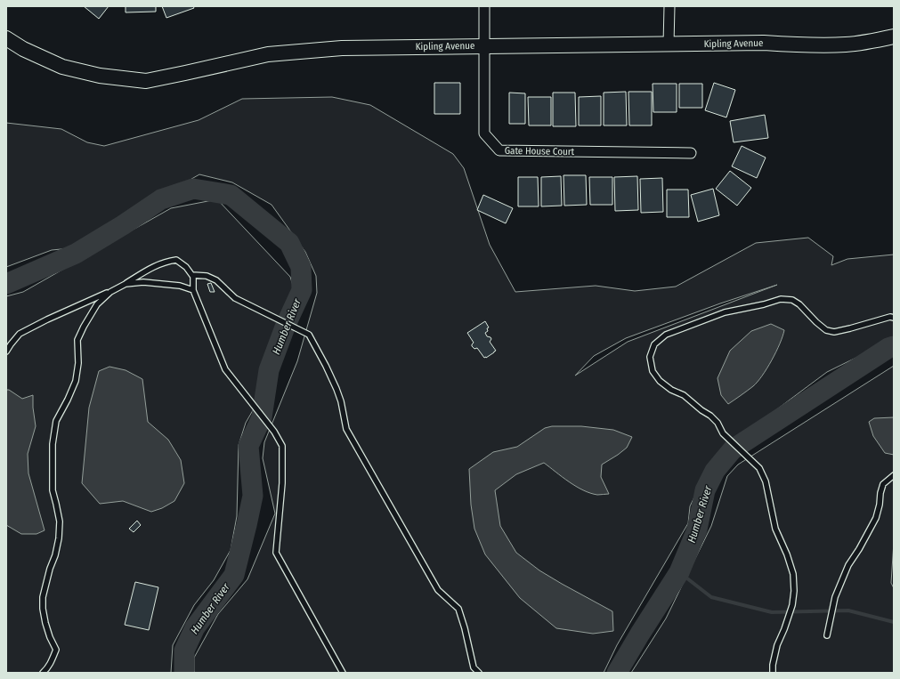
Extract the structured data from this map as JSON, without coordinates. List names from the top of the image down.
{
  "streets": {
    "street": ["Kipling Avenue", "Gate House Court"]
  },
  "crossings": [
    ["Kipling Avenue", "Gate House Court"]
  ],
  "water": ["Humber River"]
}
